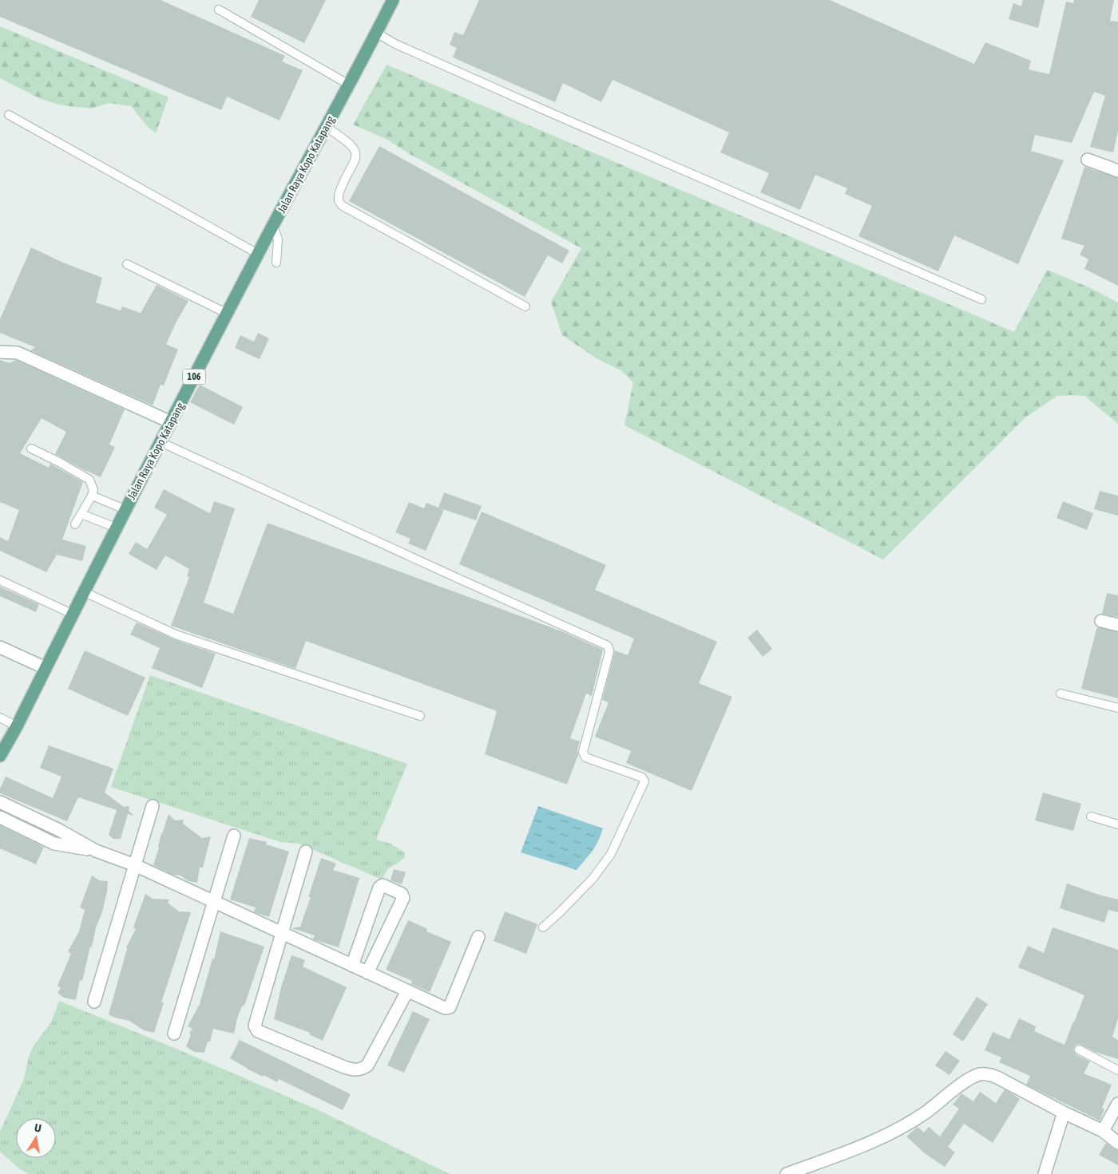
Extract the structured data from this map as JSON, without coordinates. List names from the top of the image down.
{
  "streets": {
    "main road": ["Jalan Raya Kopo Katapang", "106"]
  },
  "north": "top"
}
